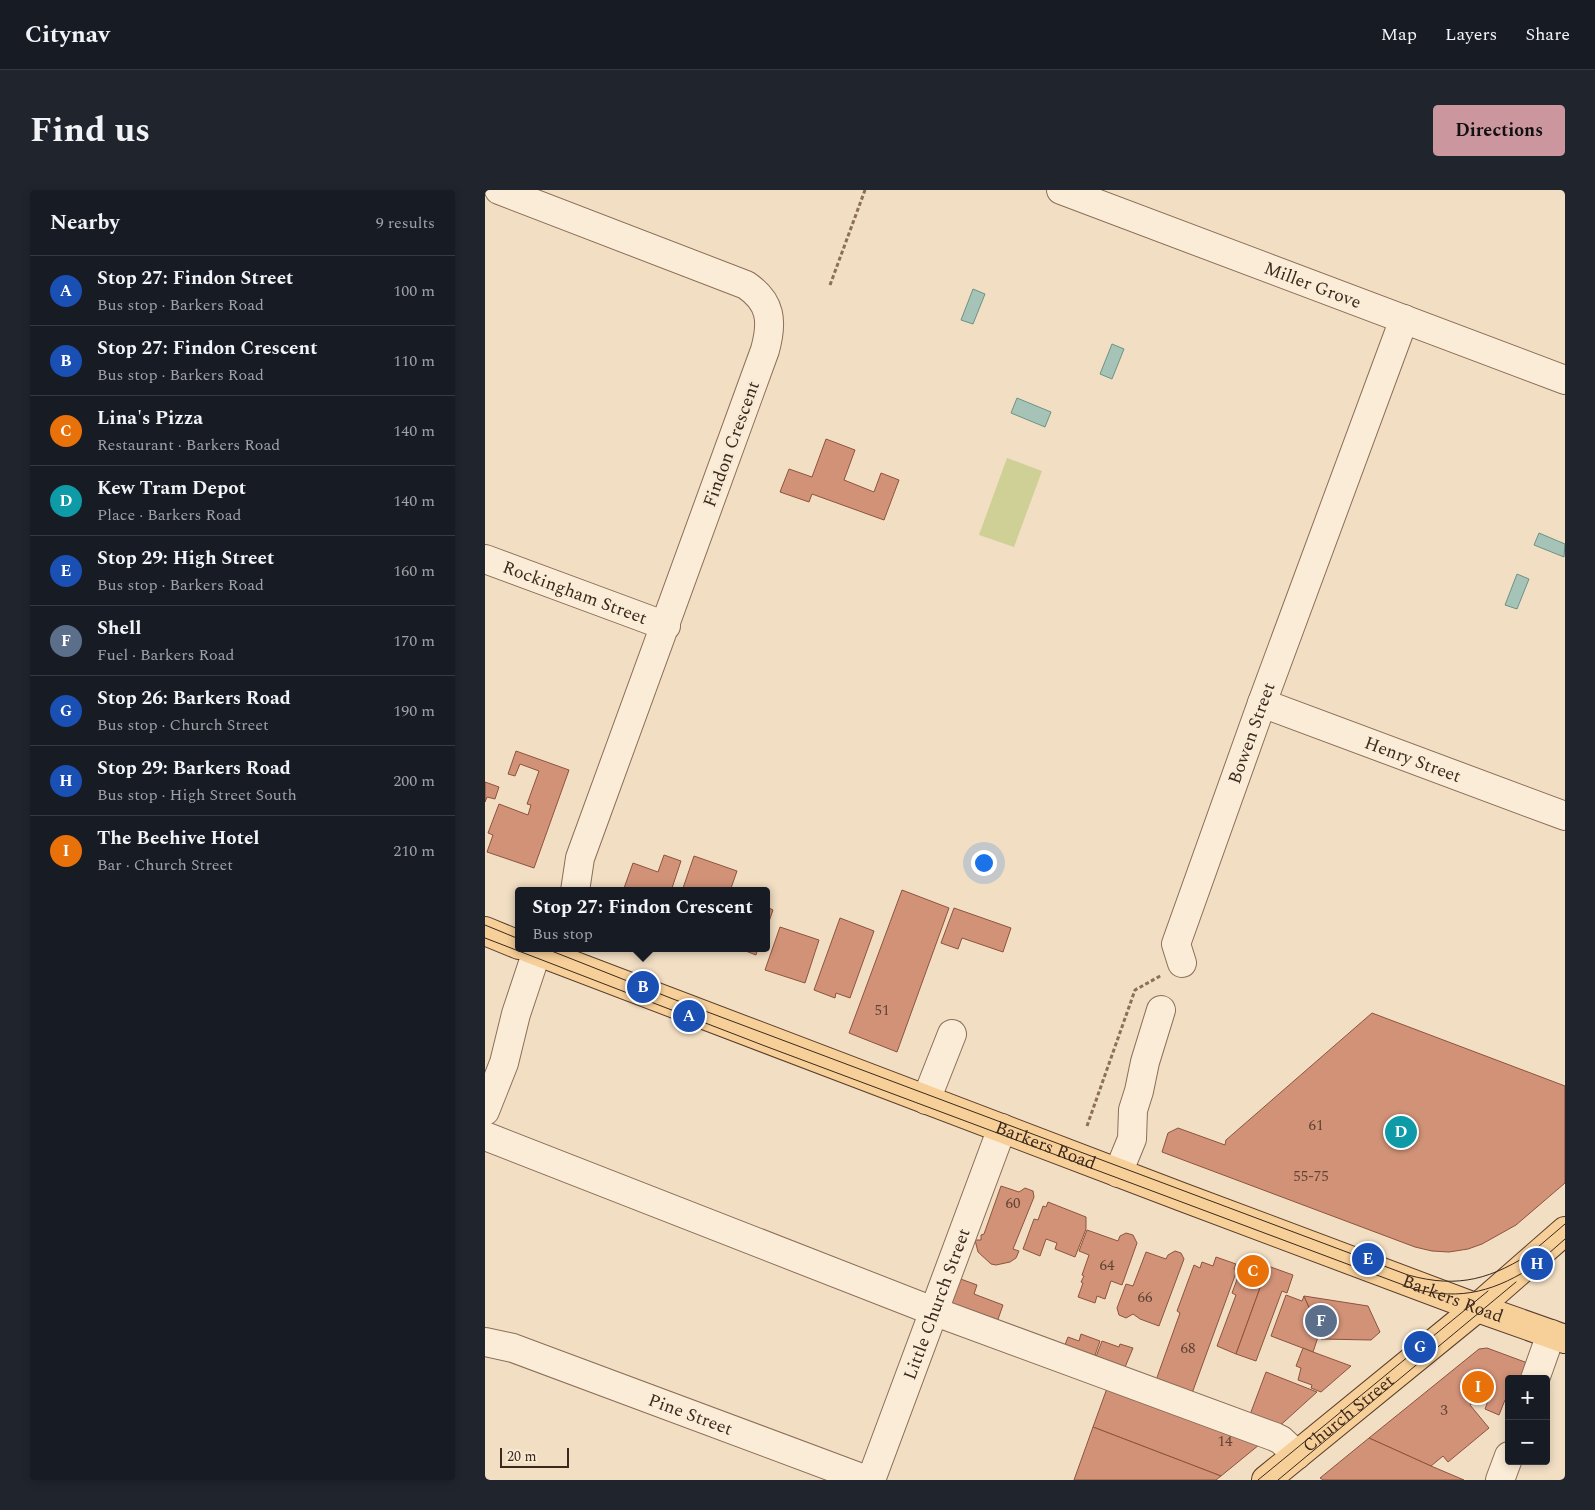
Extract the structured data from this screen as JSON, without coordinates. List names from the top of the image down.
{
  "streets": {
    "main road": ["Barkers Road", "Church Street"],
    "street": [
      "Miller Grove",
      "Findon Crescent",
      "Rockingham Street",
      "Bowen Street",
      "Henry Street",
      "Little Church Street",
      "Pine Street"
    ]
  },
  "crossings": [
    ["Miller Grove", "Bowen Street"],
    ["Findon Crescent", "Rockingham Street"],
    ["Bowen Street", "Henry Street"],
    ["Barkers Road", "Little Church Street"],
    ["Barkers Road", "Church Street"],
    ["Little Church Street", "Pine Street"]
  ],
  "house_numbers": [
    "51",
    "61",
    "55-75",
    "60",
    "64",
    "66",
    "68",
    "3",
    "14"
  ],
  "scale_bar": "20 m",
  "page": {
    "header": "Citynav",
    "nav": ["Map", "Layers", "Share"],
    "title": "Find us",
    "buttons": "Directions",
    "heading": ["Nearby", "9 results"],
    "list": [
      {
        "mark": "A",
        "name": "Stop 27: Findon Street",
        "note": "Bus stop · Barkers Road",
        "value": "100 m"
      },
      {
        "mark": "B",
        "name": "Stop 27: Findon Crescent",
        "note": "Bus stop · Barkers Road",
        "value": "110 m"
      },
      {
        "mark": "C",
        "name": "Lina's Pizza",
        "note": "Restaurant · Barkers Road",
        "value": "140 m"
      },
      {
        "mark": "D",
        "name": "Kew Tram Depot",
        "note": "Place · Barkers Road",
        "value": "140 m"
      },
      {
        "mark": "E",
        "name": "Stop 29: High Street",
        "note": "Bus stop · Barkers Road",
        "value": "160 m"
      },
      {
        "mark": "F",
        "name": "Shell",
        "note": "Fuel · Barkers Road",
        "value": "170 m"
      },
      {
        "mark": "G",
        "name": "Stop 26: Barkers Road",
        "note": "Bus stop · Church Street",
        "value": "190 m"
      },
      {
        "mark": "H",
        "name": "Stop 29: Barkers Road",
        "note": "Bus stop · High Street South",
        "value": "200 m"
      },
      {
        "mark": "I",
        "name": "The Beehive Hotel",
        "note": "Bar · Church Street",
        "value": "210 m"
      }
    ],
    "popup": ["Stop 27: Findon Crescent", "Bus stop"],
    "pins": [
      "B",
      "A",
      "D",
      "E",
      "H",
      "C",
      "F",
      "G",
      "I"
    ],
    "map_buttons": ["+", "−"],
    "scale": "20 m"
  }
}
